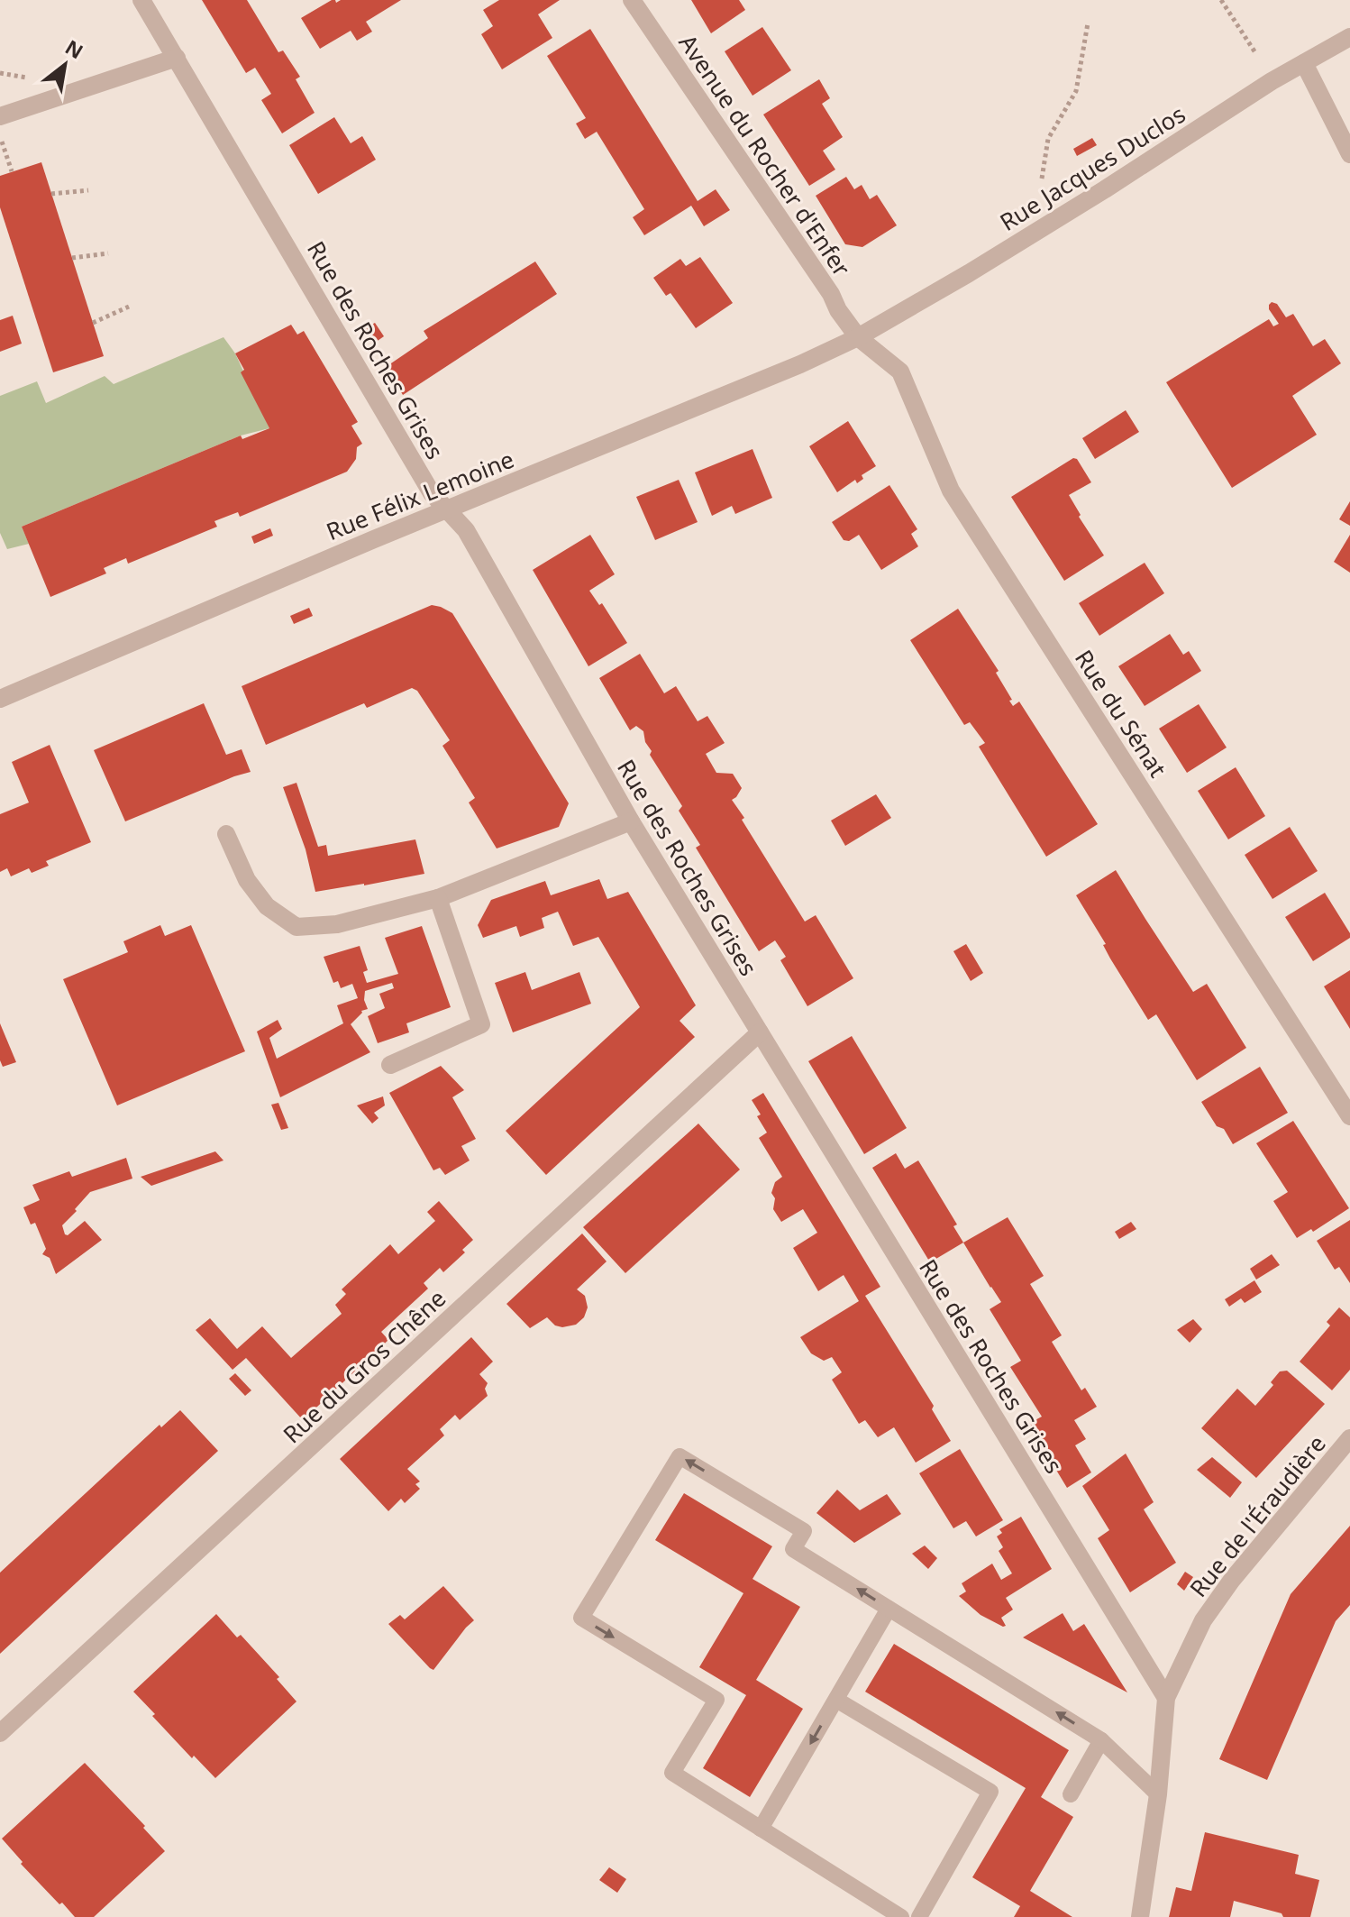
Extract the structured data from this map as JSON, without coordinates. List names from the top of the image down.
{
  "streets": {
    "street": [
      "Avenue du Rocher d'Enfer",
      "Rue Jacques Duclos",
      "Rue des Roches Grises",
      "Rue Félix Lemoine",
      "Rue du Sénat",
      "Rue du Gros Chêne",
      "Rue de l'Éraudière"
    ]
  },
  "crossings": [
    ["Avenue du Rocher d'Enfer", "Rue Jacques Duclos"],
    ["Avenue du Rocher d'Enfer", "Rue Félix Lemoine"],
    ["Avenue du Rocher d'Enfer", "Rue du Sénat"],
    ["Rue Jacques Duclos", "Rue Félix Lemoine"],
    ["Rue Jacques Duclos", "Rue du Sénat"],
    ["Rue des Roches Grises", "Rue Félix Lemoine"],
    ["Rue des Roches Grises", "Rue du Gros Chêne"],
    ["Rue des Roches Grises", "Rue de l'Éraudière"],
    ["Rue Félix Lemoine", "Rue du Sénat"]
  ],
  "north": "top right"
}
